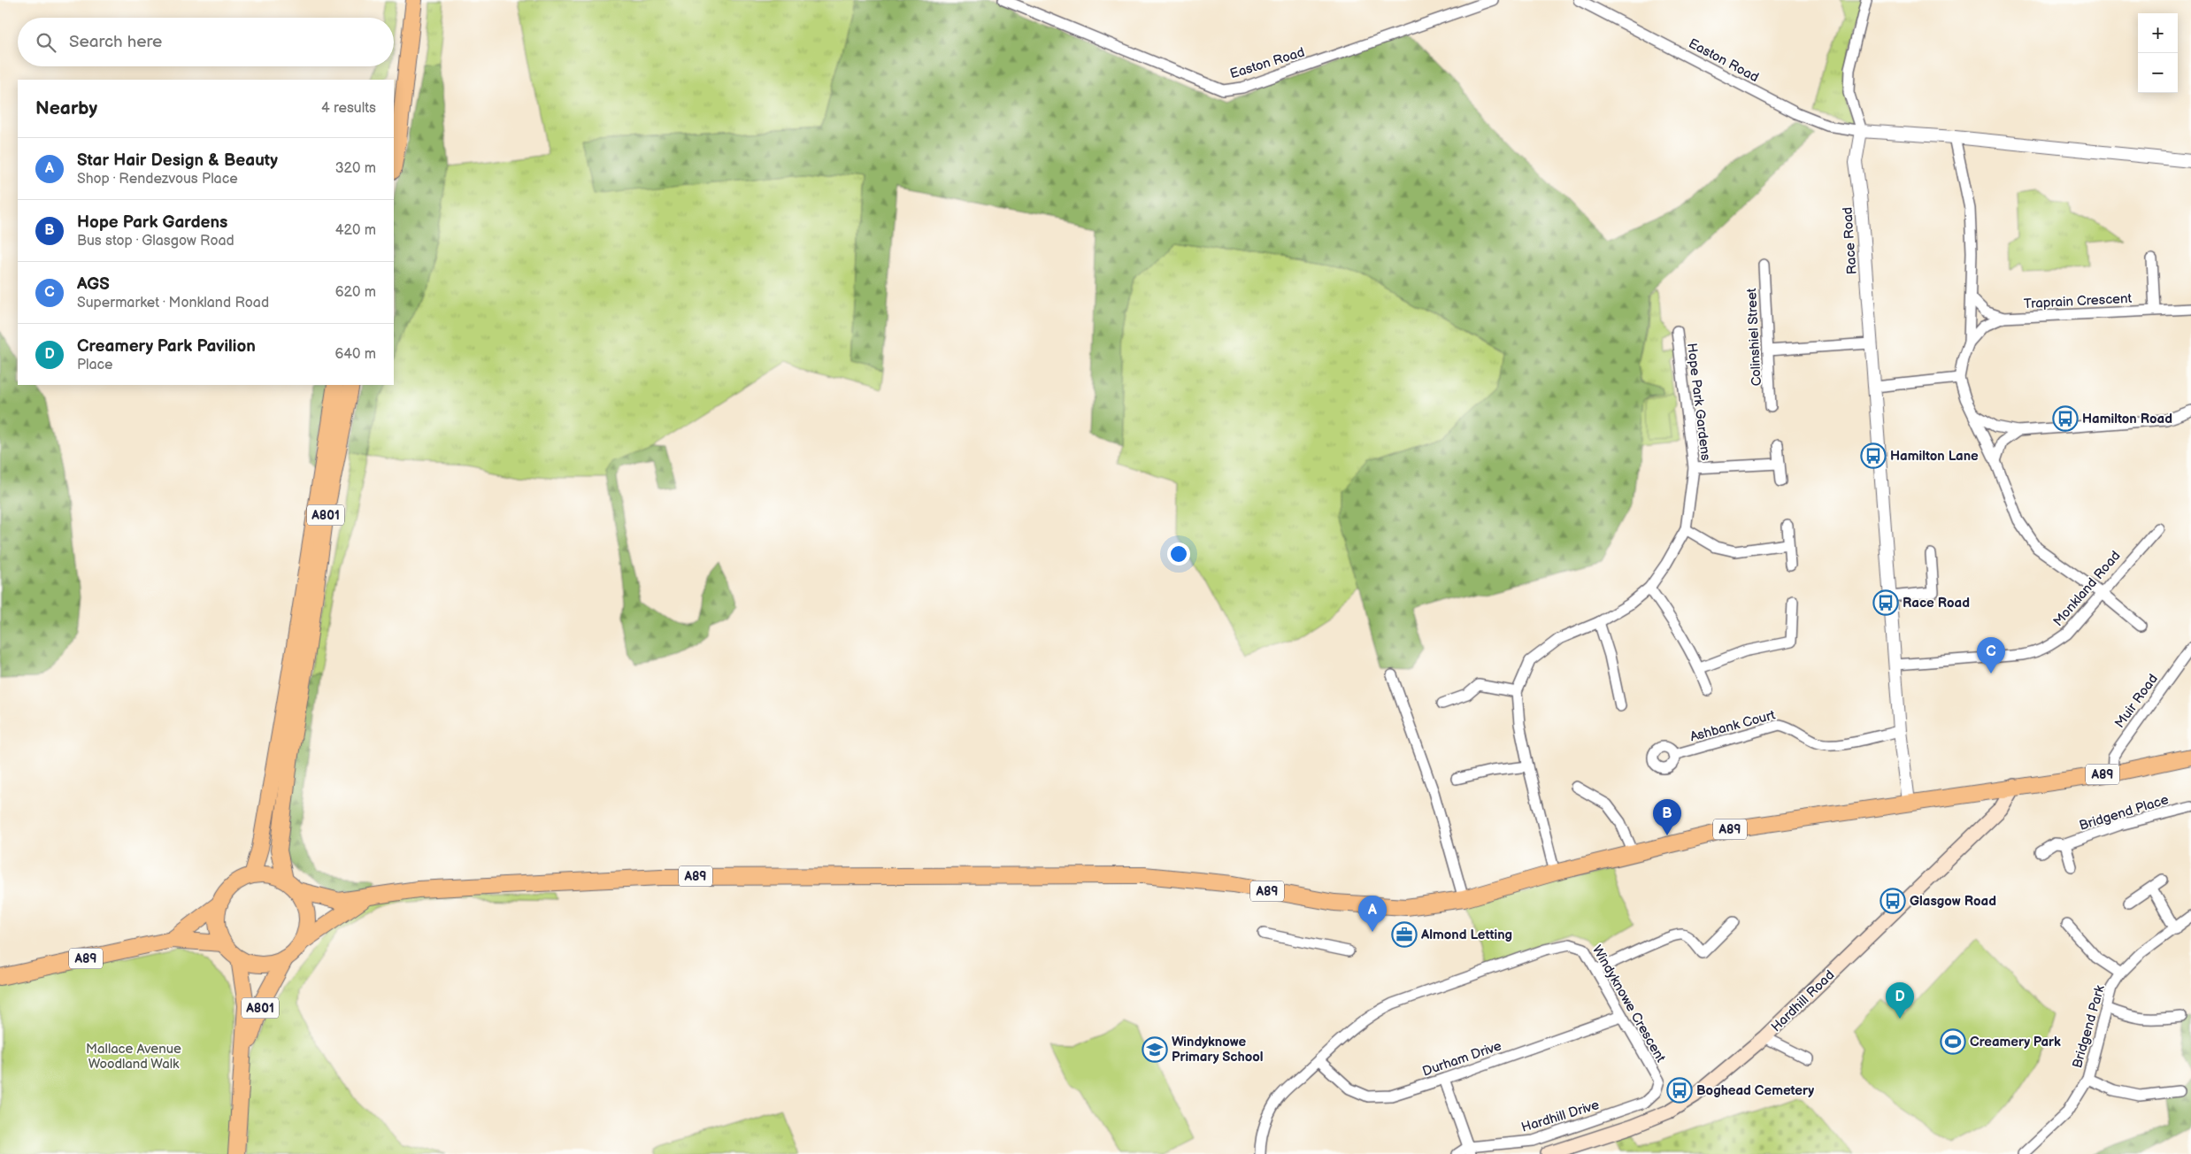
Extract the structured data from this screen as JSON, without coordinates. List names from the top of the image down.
{
  "streets": {
    "main road": ["A801", "A89", "Hardhill Road"],
    "street": [
      "Easton Road",
      "Race Road",
      "Traprain Crescent",
      "Colinshiel Street",
      "Hope Park Gardens",
      "Monkland Road",
      "Muir Road",
      "Ashbank Court",
      "Bridgend Place",
      "Windyknowe Crescent",
      "Bridgend Park",
      "Durham Drive",
      "Hardhill Drive"
    ]
  },
  "crossings": [
    ["Easton Road", "Race Road"],
    ["Race Road", "Monkland Road"],
    ["Race Road", "Ashbank Court"],
    ["Race Road", "A89"],
    ["Hope Park Gardens", "A89"],
    ["A801", "A89"],
    ["Muir Road", "A89"],
    ["A89", "Hardhill Road"],
    ["Windyknowe Crescent", "Durham Drive"],
    ["Windyknowe Crescent", "Hardhill Drive"]
  ],
  "parks": ["Mallace Avenue Woodland Walk"],
  "places": {
    "bus stop": [
      "Hamilton Road",
      "Hamilton Lane",
      "Race Road",
      "Glasgow Road",
      "Boghead Cemetery"
    ],
    "office": ["Almond Letting"],
    "sports": ["Creamery Park"],
    "school or university": ["Windyknowe Primary School"]
  },
  "page": {
    "map_buttons": ["+", "−"],
    "search": "Search here",
    "heading": ["Nearby", "4 results"],
    "list": [
      {
        "mark": "A",
        "name": "Star Hair Design & Beauty",
        "note": "Shop · Rendezvous Place",
        "value": "320 m"
      },
      {
        "mark": "B",
        "name": "Hope Park Gardens",
        "note": "Bus stop · Glasgow Road",
        "value": "420 m"
      },
      {
        "mark": "C",
        "name": "AGS",
        "note": "Supermarket · Monkland Road",
        "value": "620 m"
      },
      {
        "mark": "D",
        "name": "Creamery Park Pavilion",
        "note": "Place",
        "value": "640 m"
      }
    ],
    "pins": [
      "C",
      "B",
      "A",
      "D"
    ]
  }
}
